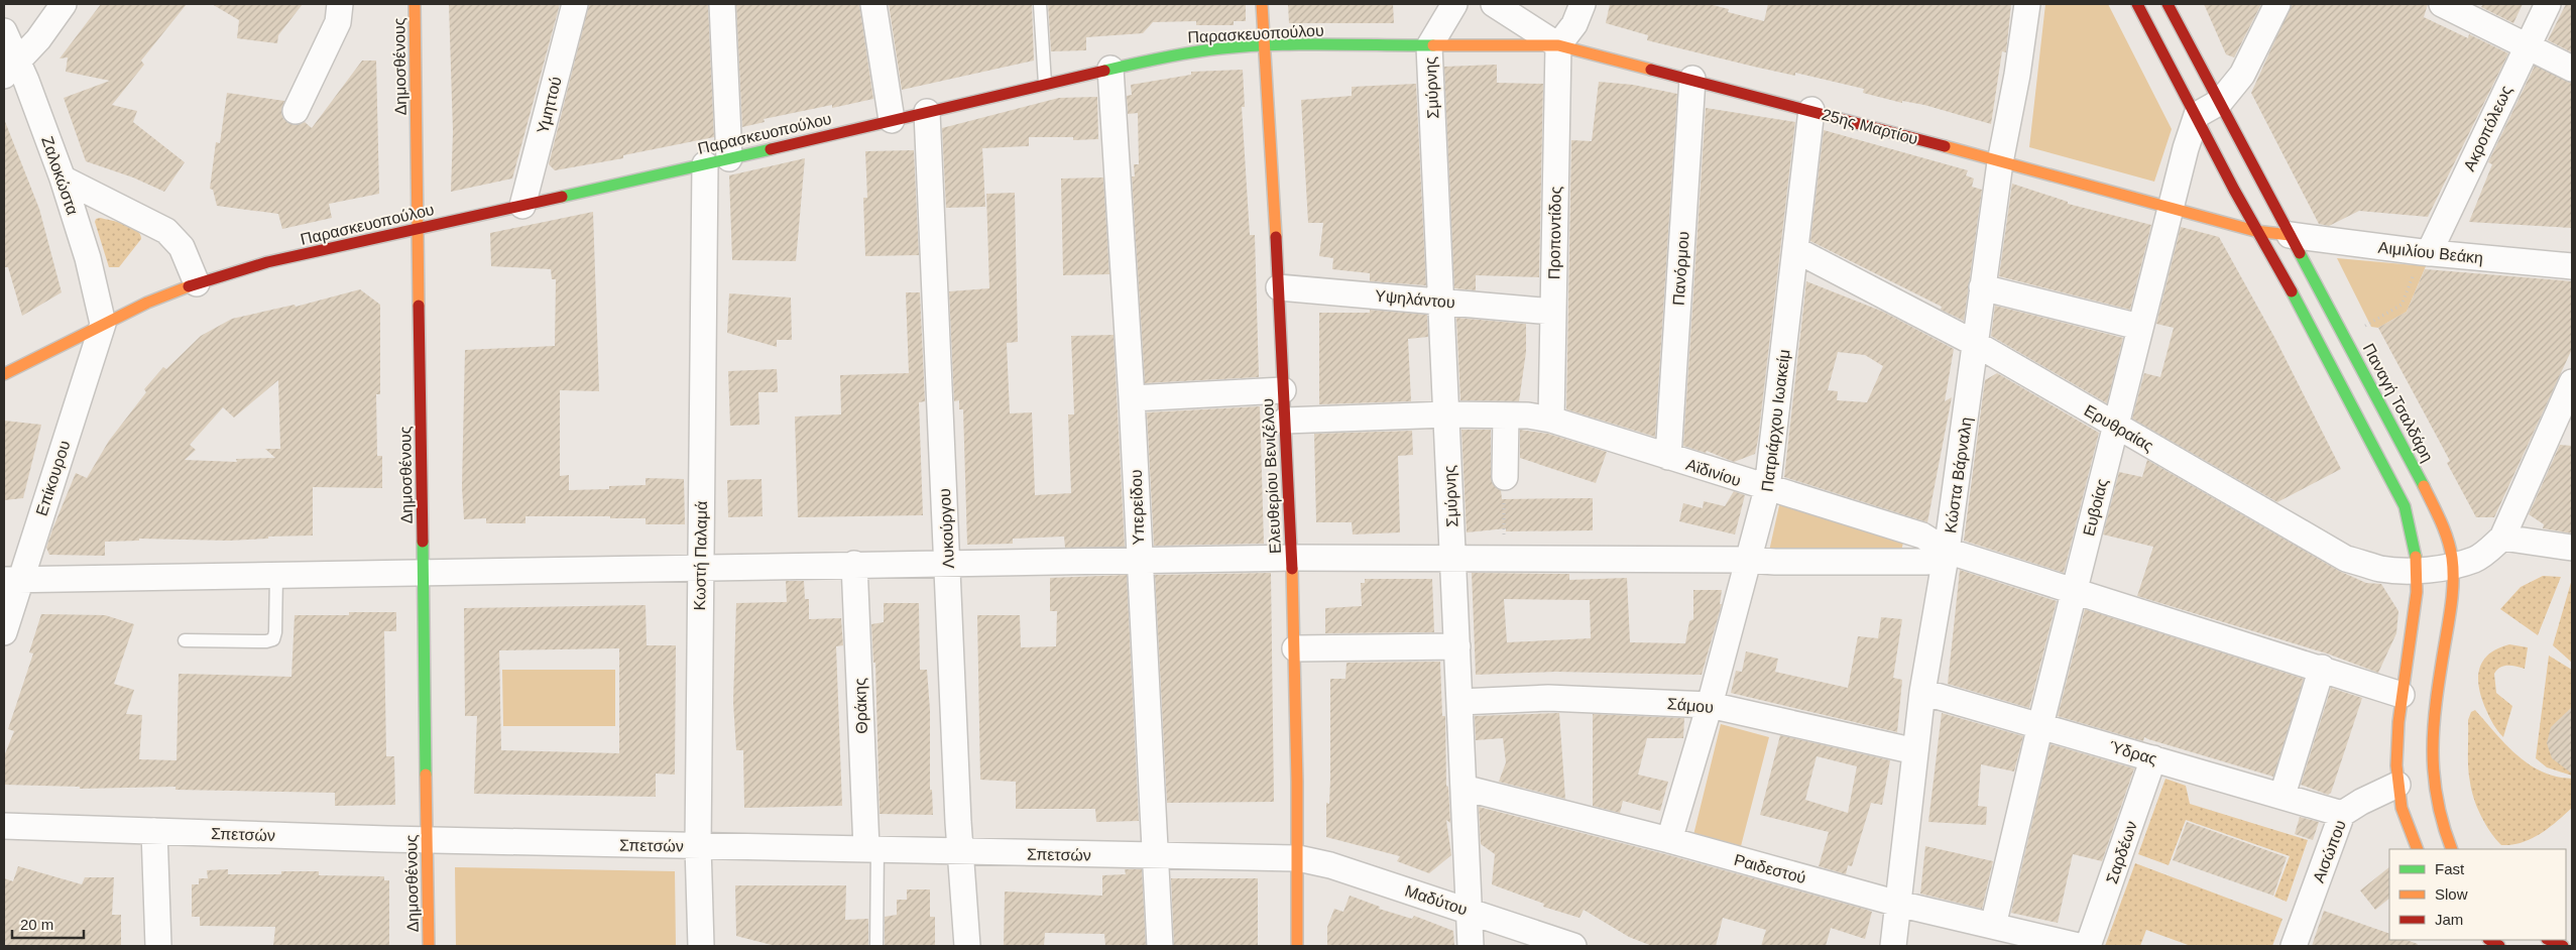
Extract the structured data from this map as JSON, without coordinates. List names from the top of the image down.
{
  "streets": {
    "street": [
      "Παρασκευοπούλου",
      "Δημοσθένους",
      "Σμύρνης",
      "Υμηττού",
      "25ης Μαρτίου",
      "Ακροπόλεως",
      "Ζαλοκώστα",
      "Προποντίδος",
      "Αιμιλίου Βεάκη",
      "Πανόρμου",
      "Υψηλάντου",
      "Παναγή Τσαλδάρη",
      "Πατριάρχου Ιωακείμ",
      "Ερυθραίας",
      "Αϊδινίου",
      "Κώστα Βάρναλη",
      "Ελευθερίου Βενιζέλου",
      "Επίκουρου",
      "Υπερείδου",
      "Ευβοίας",
      "Λυκούργου",
      "Κωστή Παλαμά",
      "Σάμου",
      "Θράκης",
      "Ύδρας",
      "Σπετσών",
      "Αισώπου",
      "Σαρδέων",
      "Ραιδεστού",
      "Μαδύτου"
    ]
  },
  "crossings": [
    ["Παρασκευοπούλου", "Δημοσθένους"],
    ["Παρασκευοπούλου", "Σμύρνης"],
    ["Παρασκευοπούλου", "Υμηττού"],
    ["Παρασκευοπούλου", "25ης Μαρτίου"],
    ["Παρασκευοπούλου", "Ζαλοκώστα"],
    ["Παρασκευοπούλου", "Προποντίδος"],
    ["Παρασκευοπούλου", "Ελευθερίου Βενιζέλου"],
    ["Παρασκευοπούλου", "Επίκουρου"],
    ["Παρασκευοπούλου", "Υπερείδου"],
    ["Παρασκευοπούλου", "Λυκούργου"],
    ["Παρασκευοπούλου", "Κωστή Παλαμά"],
    ["Δημοσθένους", "Σπετσών"],
    ["Σμύρνης", "Υψηλάντου"],
    ["Σμύρνης", "Αϊδινίου"],
    ["Σμύρνης", "Σάμου"],
    ["Σμύρνης", "Ραιδεστού"],
    ["Σμύρνης", "Μαδύτου"],
    ["25ης Μαρτίου", "Προποντίδος"],
    ["25ης Μαρτίου", "Πανόρμου"],
    ["25ης Μαρτίου", "Πατριάρχου Ιωακείμ"],
    ["25ης Μαρτίου", "Κώστα Βάρναλη"],
    ["25ης Μαρτίου", "Ευβοίας"],
    ["Ακροπόλεως", "Αιμιλίου Βεάκη"],
    ["Ζαλοκώστα", "Επίκουρου"],
    ["Προποντίδος", "Υψηλάντου"],
    ["Προποντίδος", "Αϊδινίου"],
    ["Αιμιλίου Βεάκη", "Παναγή Τσαλδάρη"],
    ["Πανόρμου", "Αϊδινίου"],
    ["Υψηλάντου", "Ελευθερίου Βενιζέλου"],
    ["Παναγή Τσαλδάρη", "Ερυθραίας"],
    ["Πατριάρχου Ιωακείμ", "Ερυθραίας"],
    ["Πατριάρχου Ιωακείμ", "Αϊδινίου"],
    ["Πατριάρχου Ιωακείμ", "Σάμου"],
    ["Πατριάρχου Ιωακείμ", "Ραιδεστού"],
    ["Ερυθραίας", "Κώστα Βάρναλη"],
    ["Ερυθραίας", "Ευβοίας"],
    ["Αϊδινίου", "Κώστα Βάρναλη"],
    ["Αϊδινίου", "Ελευθερίου Βενιζέλου"],
    ["Αϊδινίου", "Ευβοίας"],
    ["Κώστα Βάρναλη", "Σάμου"],
    ["Κώστα Βάρναλη", "Ύδρας"],
    ["Κώστα Βάρναλη", "Ραιδεστού"],
    ["Ελευθερίου Βενιζέλου", "Σπετσών"],
    ["Ελευθερίου Βενιζέλου", "Μαδύτου"],
    ["Υπερείδου", "Σπετσών"],
    ["Ευβοίας", "Ύδρας"],
    ["Ευβοίας", "Ραιδεστού"],
    ["Λυκούργου", "Σπετσών"],
    ["Κωστή Παλαμά", "Σπετσών"],
    ["Θράκης", "Σπετσών"],
    ["Ύδρας", "Αισώπου"],
    ["Ύδρας", "Σαρδέων"],
    ["Σπετσών", "Μαδύτου"]
  ],
  "legend": ["Fast", "Slow", "Jam"],
  "scale_bar": "20 m"
}
